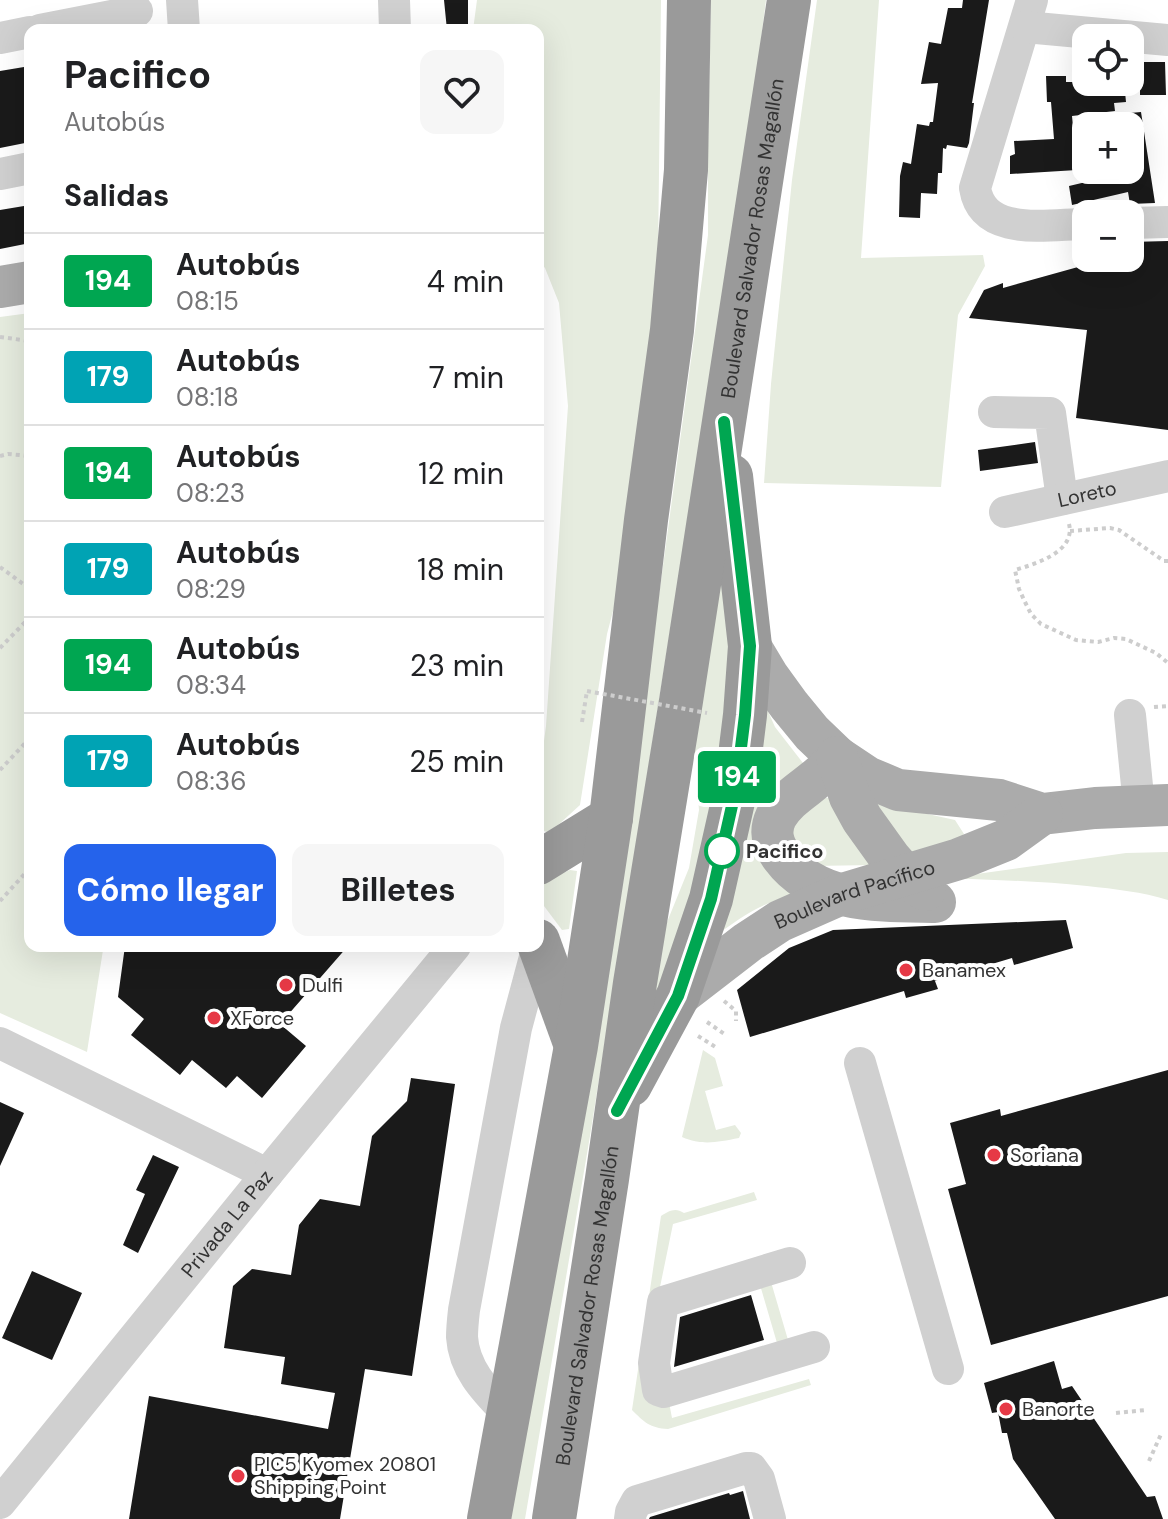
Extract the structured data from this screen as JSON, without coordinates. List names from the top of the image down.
{
  "streets": {
    "highway": ["Boulevard Salvador Rosas Magallón"],
    "main road": ["Boulevard Pacífico"],
    "street": ["Loreto", "Privada La Paz"]
  },
  "places": [
    "Pacifico",
    "Banamex",
    "Dulfi",
    "XForce",
    "Soriana",
    "Banorte",
    "PIC5 Kyomex 20801 Shipping Point"
  ],
  "lines": ["bus line 194"],
  "page": {
    "on_map": "194",
    "map_buttons": ["+", "−"],
    "heading": [
      ["Pacifico", "Autobús"],
      "Salidas"
    ],
    "list": [
      {
        "mark": "194",
        "name": "Autobús",
        "note": "08:15",
        "value": "4 min"
      },
      {
        "mark": "179",
        "name": "Autobús",
        "note": "08:18",
        "value": "7 min"
      },
      {
        "mark": "194",
        "name": "Autobús",
        "note": "08:23",
        "value": "12 min"
      },
      {
        "mark": "179",
        "name": "Autobús",
        "note": "08:29",
        "value": "18 min"
      },
      {
        "mark": "194",
        "name": "Autobús",
        "note": "08:34",
        "value": "23 min"
      },
      {
        "mark": "179",
        "name": "Autobús",
        "note": "08:36",
        "value": "25 min"
      }
    ],
    "buttons": ["Cómo llegar", "Billetes"]
  }
}
